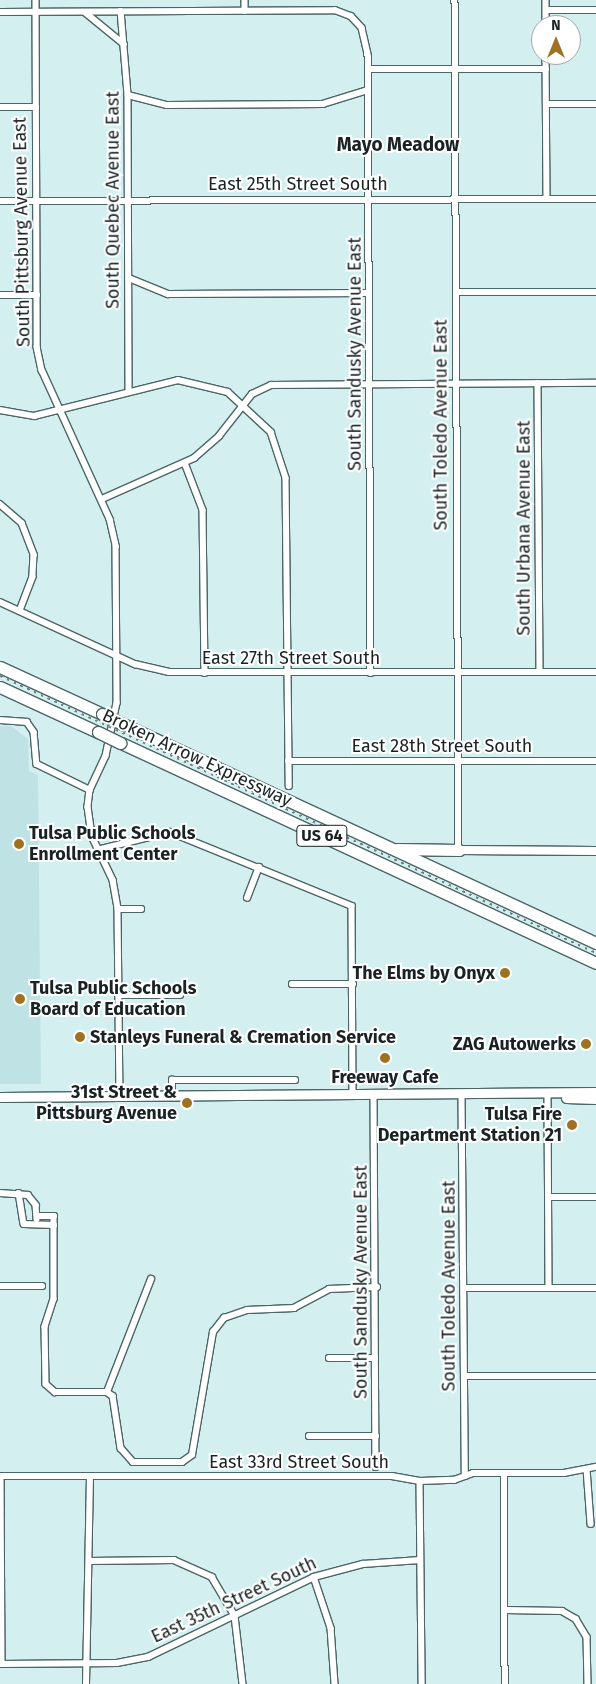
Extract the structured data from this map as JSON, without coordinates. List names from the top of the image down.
{
  "streets": {
    "highway": ["Broken Arrow Expressway", "US 64"],
    "street": [
      "East 25th Street South",
      "South Quebec Avenue East",
      "South Pittsburg Avenue East",
      "South Sandusky Avenue East",
      "South Toledo Avenue East",
      "South Urbana Avenue East",
      "East 27th Street South",
      "East 28th Street South",
      "East 33rd Street South",
      "East 35th Street South"
    ]
  },
  "crossings": [
    ["East 25th Street South", "South Quebec Avenue East"],
    ["East 25th Street South", "South Pittsburg Avenue East"],
    ["East 25th Street South", "South Sandusky Avenue East"],
    ["East 25th Street South", "South Toledo Avenue East"],
    ["South Pittsburg Avenue East", "East 27th Street South"],
    ["South Sandusky Avenue East", "East 27th Street South"],
    ["South Toledo Avenue East", "East 27th Street South"],
    ["South Toledo Avenue East", "East 28th Street South"],
    ["South Toledo Avenue East", "East 33rd Street South"],
    ["South Urbana Avenue East", "East 27th Street South"]
  ],
  "districts": ["Mayo Meadow"],
  "places": [
    "Tulsa Public Schools Enrollment Center",
    "The Elms by Onyx",
    "Tulsa Public Schools Board of Education",
    "Stanleys Funeral & Cremation Service",
    "ZAG Autowerks",
    "Freeway Cafe",
    "31st Street & Pittsburg Avenue",
    "Tulsa Fire Department Station 21"
  ],
  "north": "top"
}
